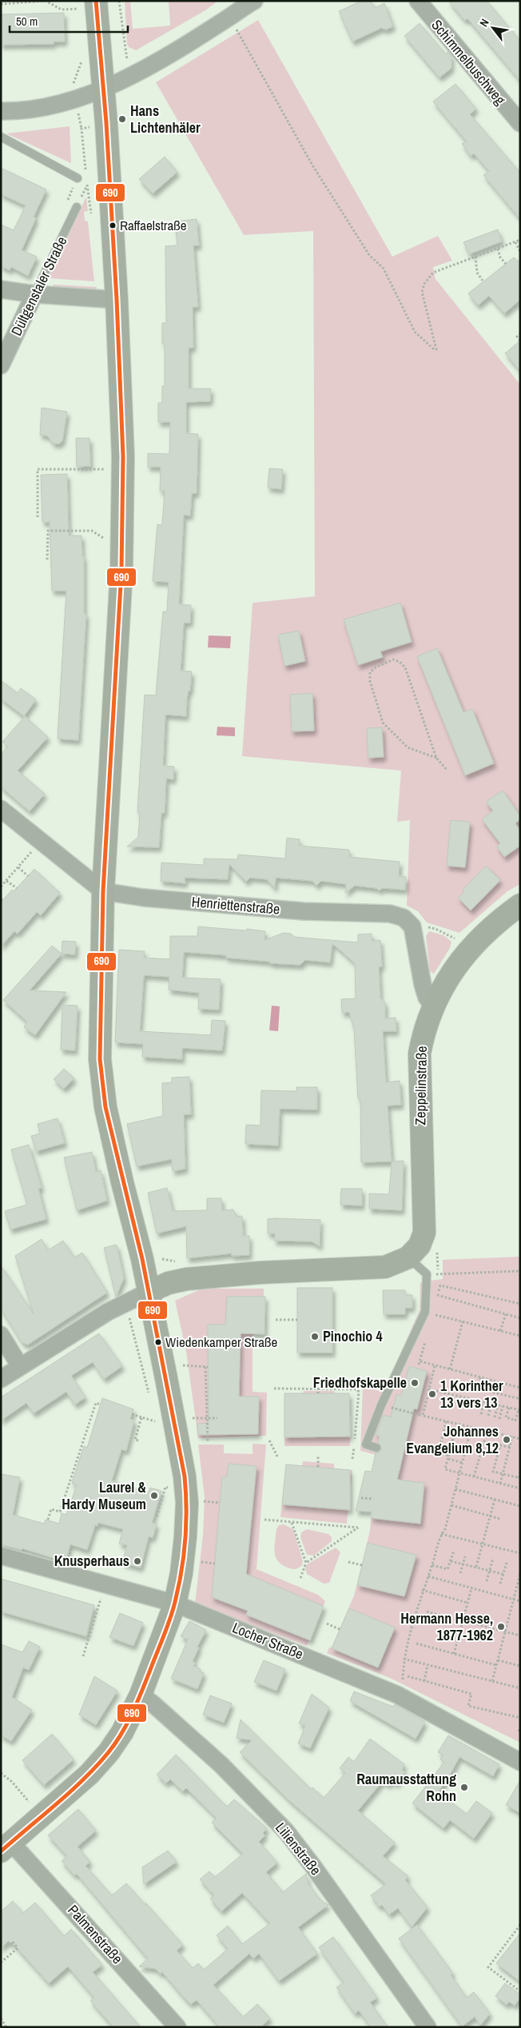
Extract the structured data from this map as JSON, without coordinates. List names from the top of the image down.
{
  "streets": {
    "main road": ["Zeppelinstraße"],
    "street": [
      "Schimmelbuschweg",
      "Dültgenstaler Straße",
      "Henriettenstraße",
      "Locher Straße",
      "Lilienstraße",
      "Palmenstraße"
    ]
  },
  "crossings": [
    ["Henriettenstraße", "Zeppelinstraße"]
  ],
  "places": [
    "Hans Lichtenhäler",
    "Raffaelstraße",
    "Pinochio 4",
    "Wiedenkamper Straße",
    "Friedhofskapelle",
    "1 Korinther 13 vers 13",
    "Johannes Evangelium 8,12",
    "Laurel & Hardy Museum",
    "Knusperhaus",
    "Hermann Hesse, 1877-1962",
    "Raumausstattung Rohn"
  ],
  "lines": ["transit line 690"],
  "scale_bar": "50 m",
  "north": "top left"
}
